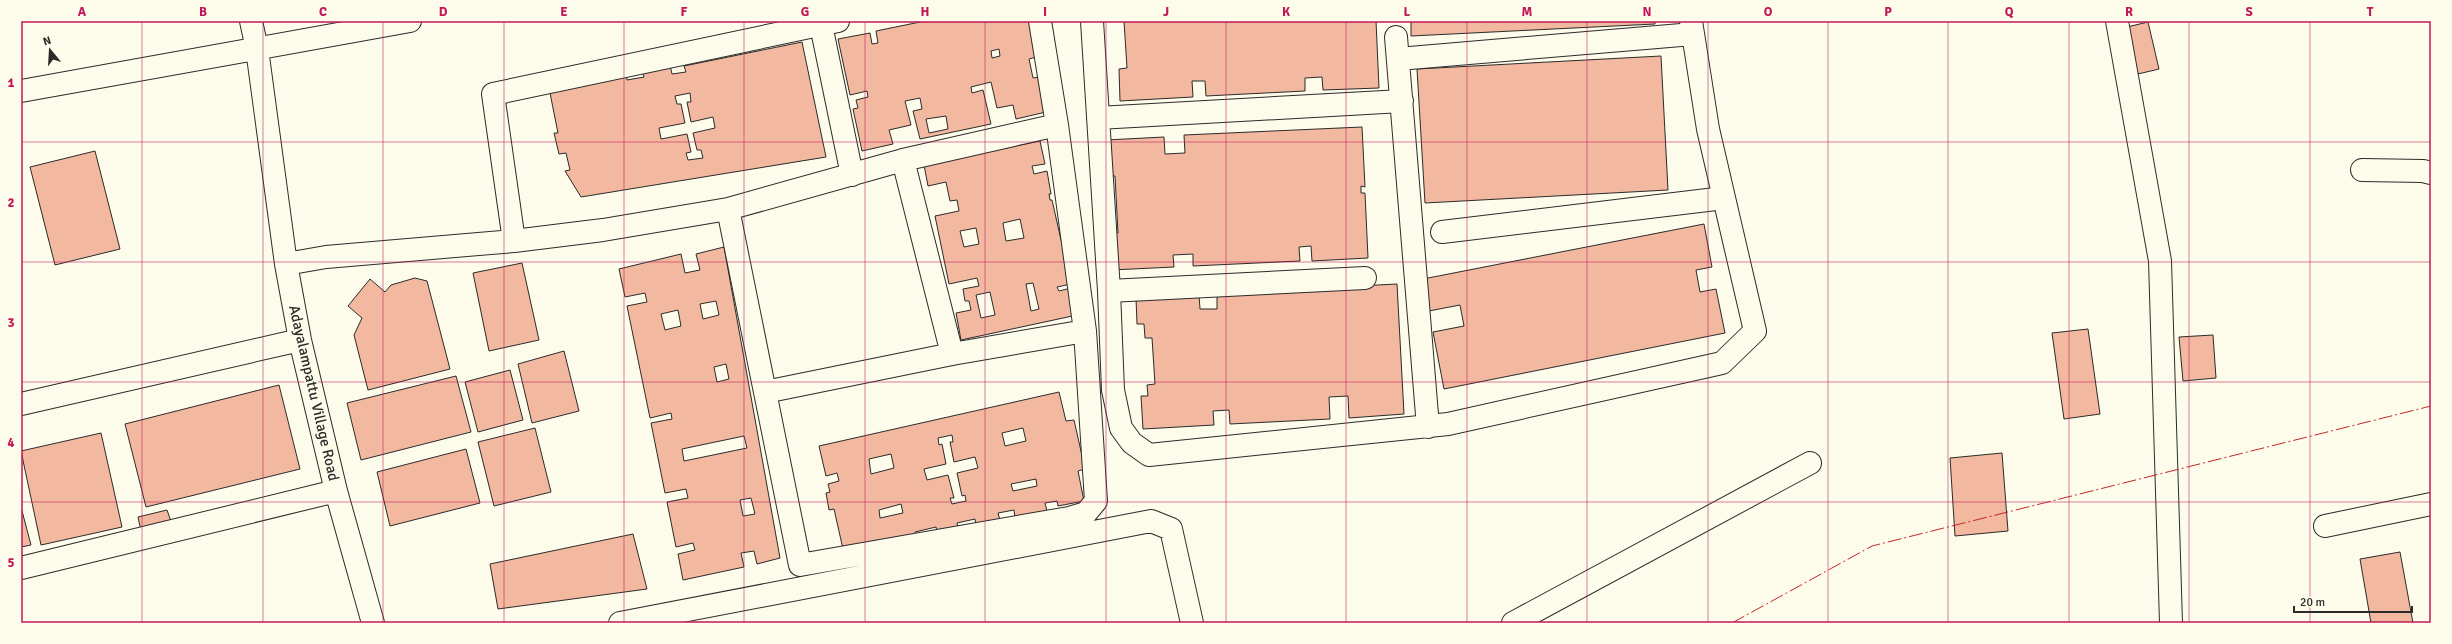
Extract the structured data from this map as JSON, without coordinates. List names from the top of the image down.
{
  "streets": {
    "street": ["Adayalampattu Village Road"]
  },
  "scale_bar": "20 m",
  "north": "top",
  "grid": {
    "columns": [
      "A",
      "B",
      "C",
      "D",
      "E",
      "F",
      "G",
      "H",
      "I",
      "J",
      "K",
      "L",
      "M",
      "N",
      "O",
      "P",
      "Q",
      "R",
      "S",
      "T"
    ],
    "rows": [
      "1",
      "2",
      "3",
      "4",
      "5"
    ]
  }
}
